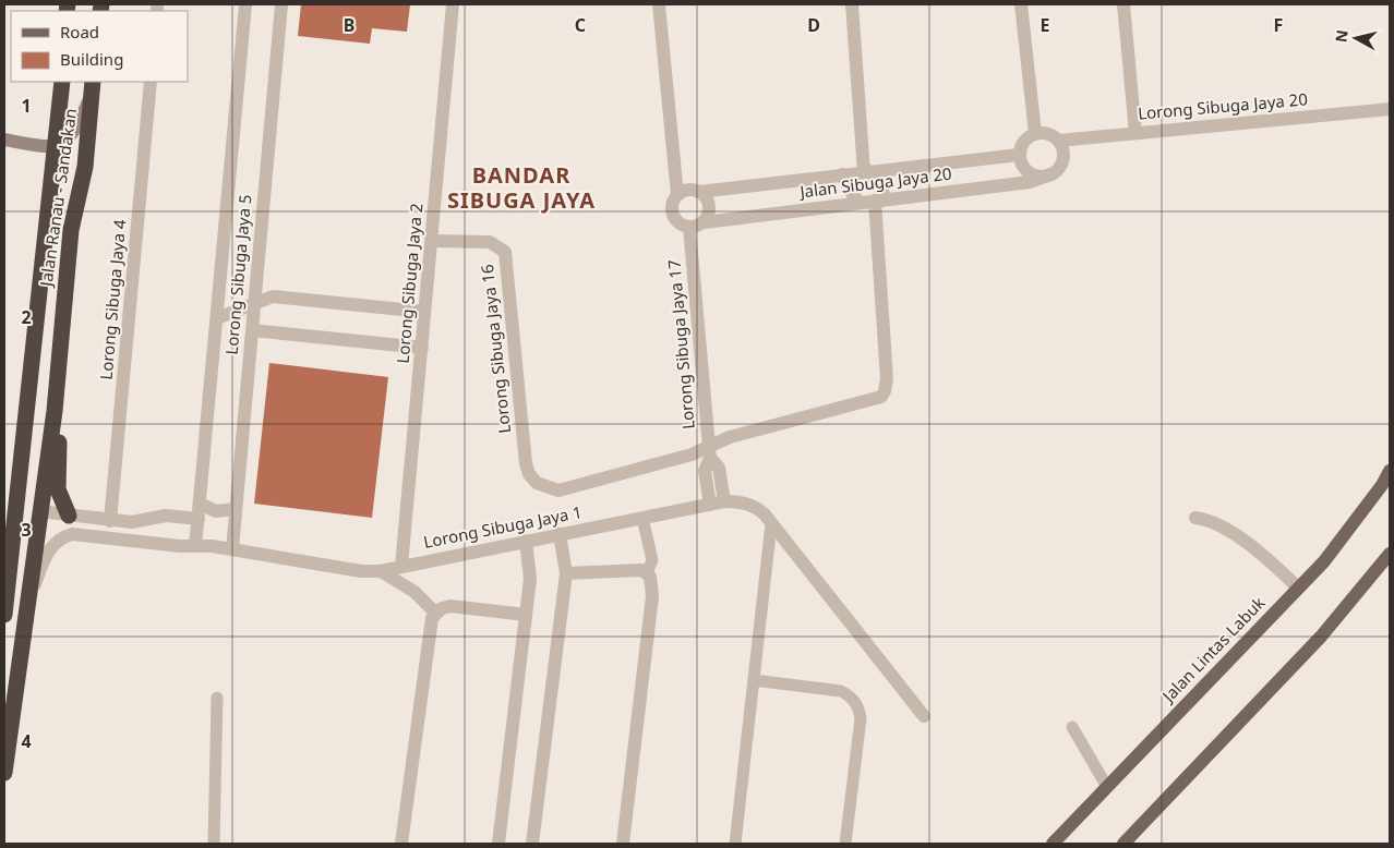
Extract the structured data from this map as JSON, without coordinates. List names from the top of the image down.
{
  "streets": {
    "highway": ["Jalan Ranau - Sandakan"],
    "main road": ["Jalan Lintas Labuk"],
    "street": [
      "Lorong Sibuga Jaya 20",
      "Jalan Sibuga Jaya 20",
      "Lorong Sibuga Jaya 5",
      "Lorong Sibuga Jaya 2",
      "Lorong Sibuga Jaya 4",
      "Lorong Sibuga Jaya 17",
      "Lorong Sibuga Jaya 16",
      "Lorong Sibuga Jaya 1"
    ]
  },
  "crossings": [
    ["Lorong Sibuga Jaya 20", "Jalan Sibuga Jaya 20"],
    ["Jalan Sibuga Jaya 20", "Lorong Sibuga Jaya 17"],
    ["Jalan Ranau - Sandakan", "Lorong Sibuga Jaya 1"],
    ["Lorong Sibuga Jaya 5", "Lorong Sibuga Jaya 1"],
    ["Lorong Sibuga Jaya 2", "Lorong Sibuga Jaya 16"],
    ["Lorong Sibuga Jaya 2", "Lorong Sibuga Jaya 1"],
    ["Lorong Sibuga Jaya 17", "Lorong Sibuga Jaya 16"],
    ["Lorong Sibuga Jaya 17", "Lorong Sibuga Jaya 1"]
  ],
  "districts": ["BANDAR SIBUGA JAYA"],
  "legend": ["Road", "Building"],
  "north": "left",
  "grid": {
    "columns": [
      "B",
      "C",
      "D",
      "E",
      "F"
    ],
    "rows": [
      "1",
      "2",
      "3",
      "4"
    ]
  }
}
